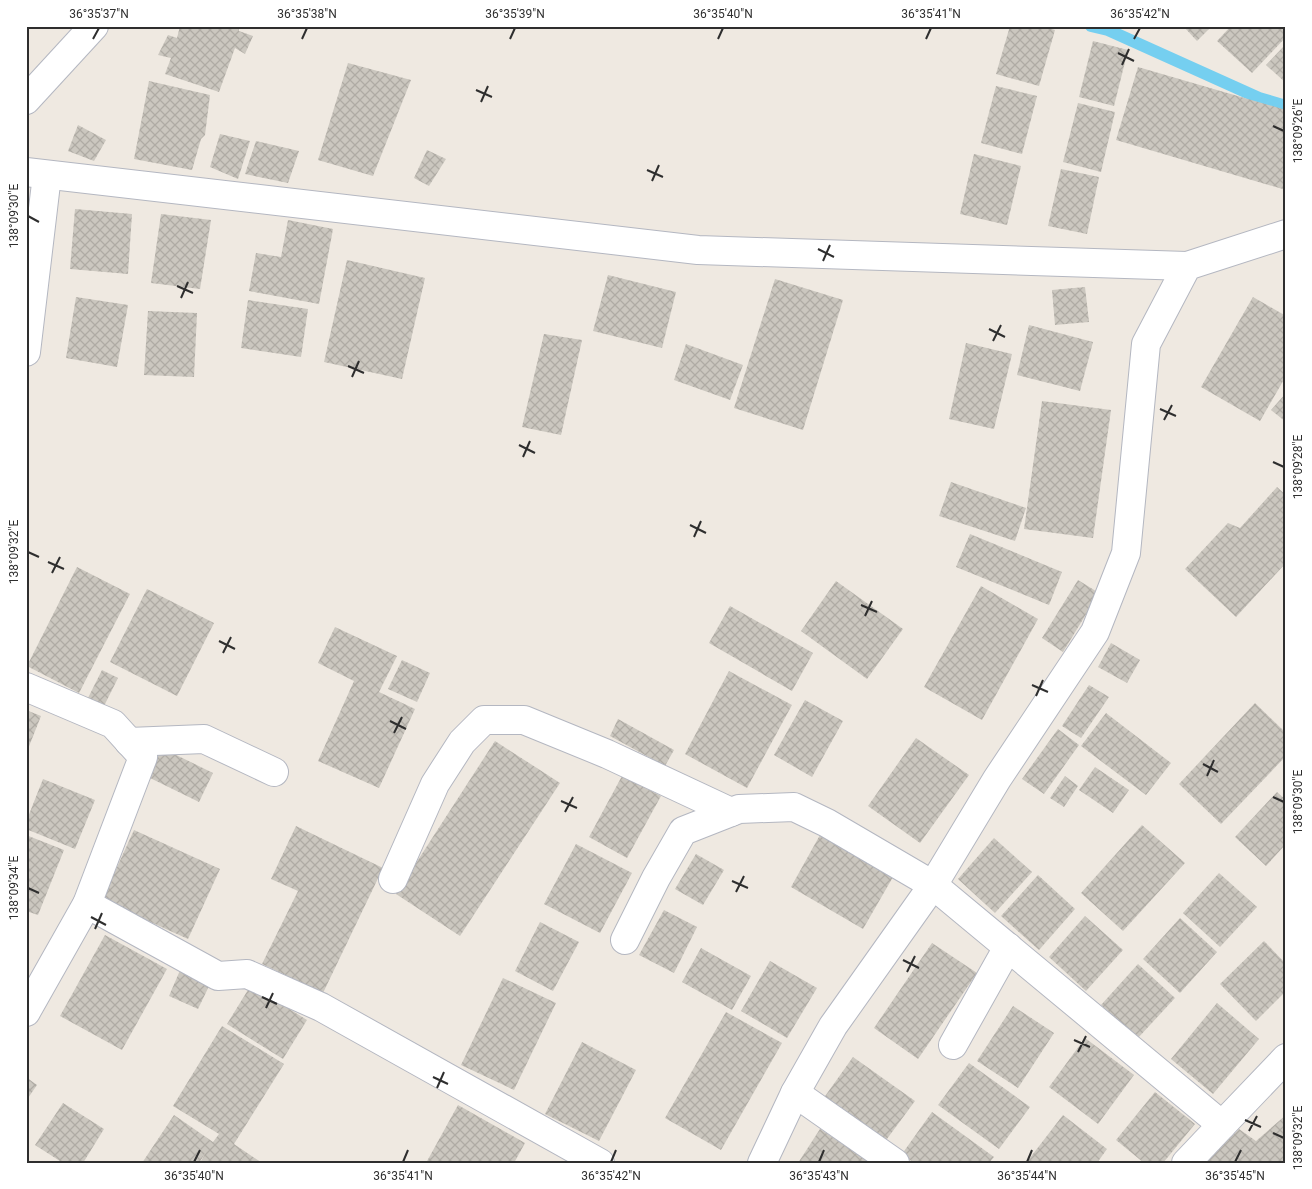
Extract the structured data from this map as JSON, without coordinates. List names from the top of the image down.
{
  "coordinates": [
    "36°35'37\"N",
    "36°35'38\"N",
    "36°35'39\"N",
    "36°35'40\"N",
    "36°35'41\"N",
    "36°35'42\"N",
    "138°09'26\"E",
    "138°09'30\"E",
    "138°09'28\"E",
    "138°09'32\"E",
    "138°09'34\"E",
    "36°35'43\"N",
    "36°35'44\"N",
    "36°35'45\"N"
  ]
}
